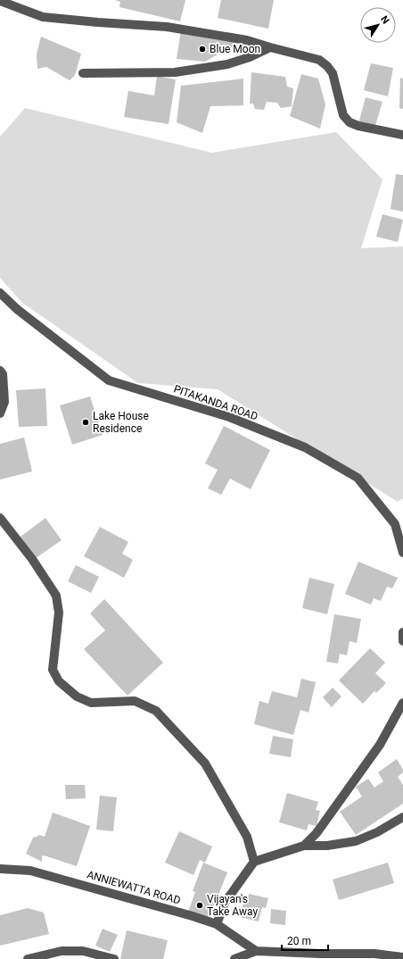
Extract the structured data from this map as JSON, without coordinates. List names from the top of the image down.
{
  "streets": {
    "street": ["PITAKANDA ROAD", "ANNIEWATTA ROAD"]
  },
  "places": ["Blue Moon", "Lake House Residence", "Vijayan's Take Away"],
  "scale_bar": "20 m",
  "north": "top right"
}
